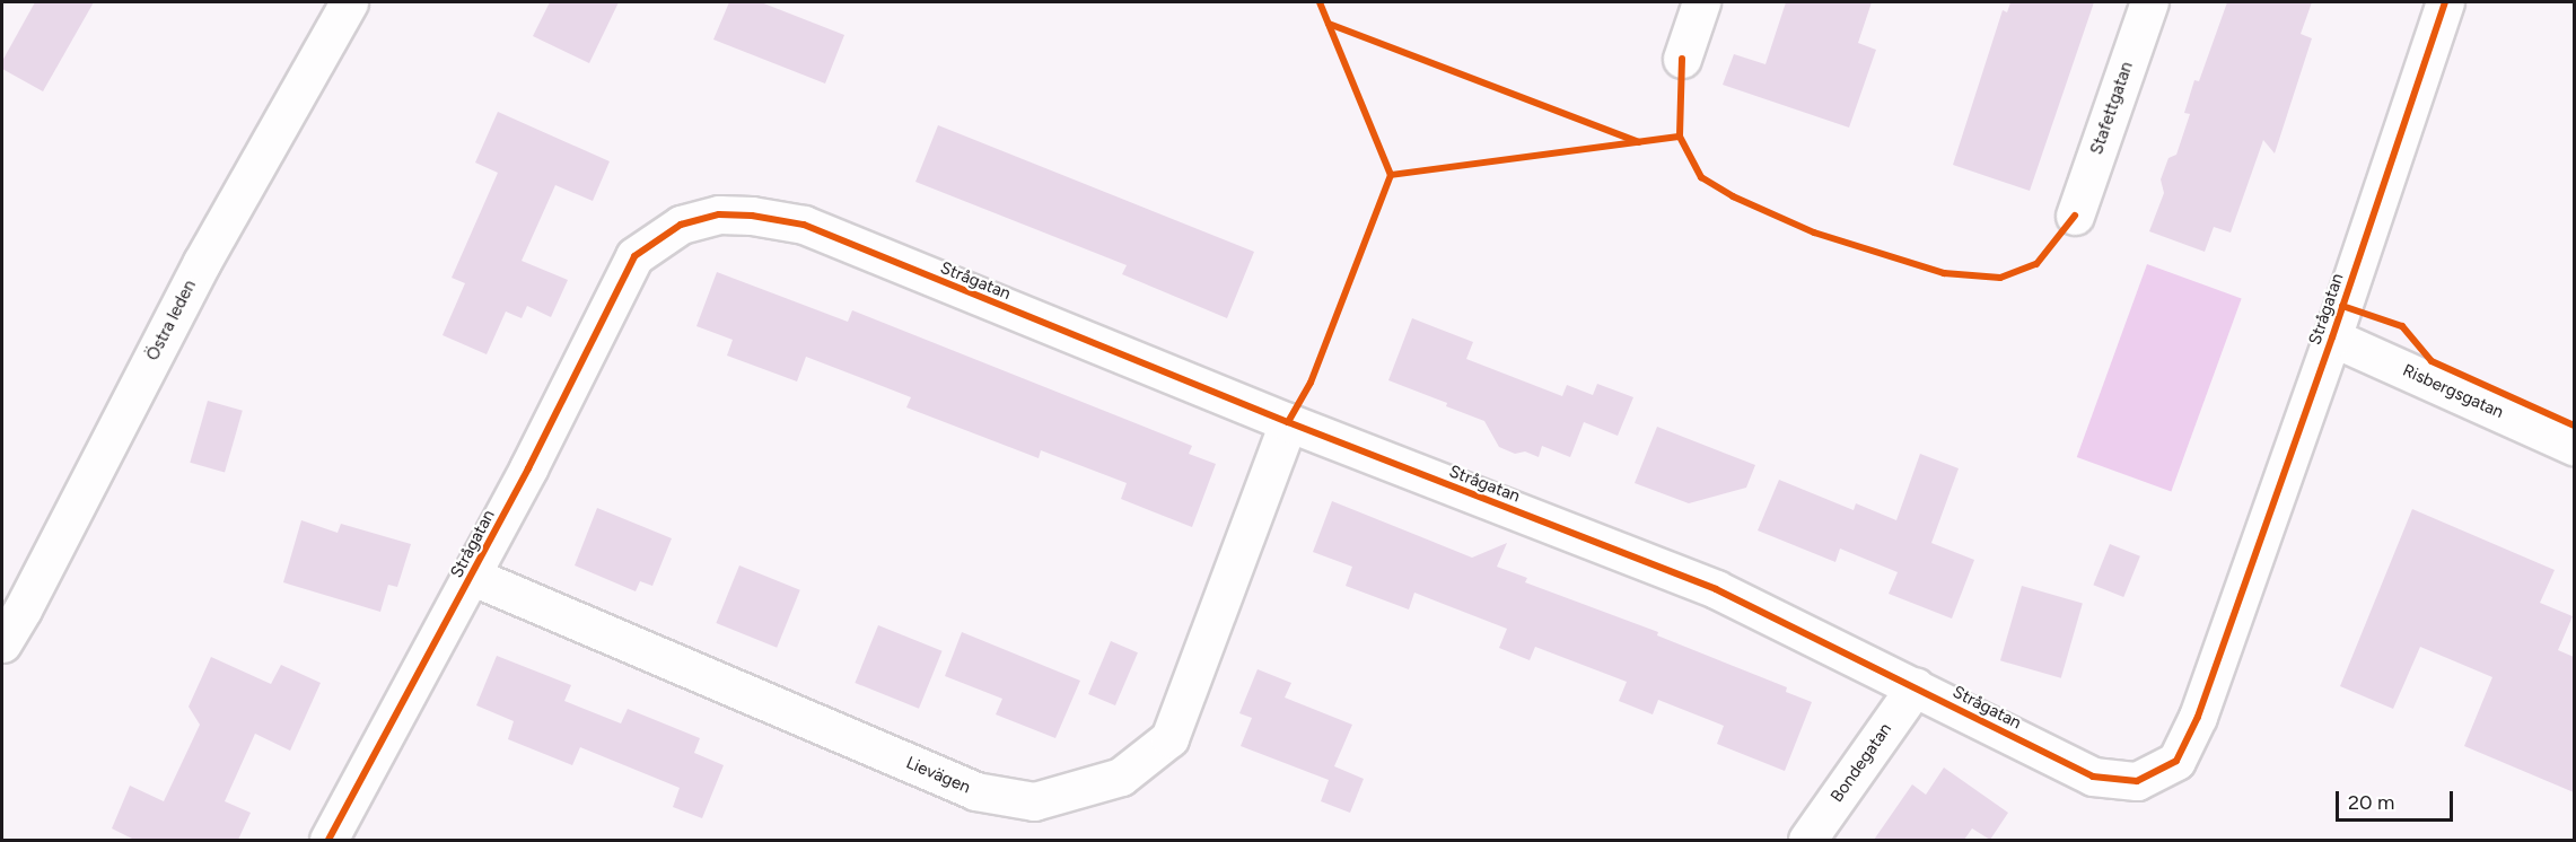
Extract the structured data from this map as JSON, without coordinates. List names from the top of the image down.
{
  "streets": {
    "street": [
      "Stafettgatan",
      "Strågatan",
      "Östra leden",
      "Risbergsgatan",
      "Bondegatan",
      "Lievägen"
    ]
  },
  "crossings": [
    ["Strågatan", "Risbergsgatan"],
    ["Strågatan", "Bondegatan"],
    ["Strågatan", "Lievägen"]
  ],
  "scale_bar": "20 m"
}
